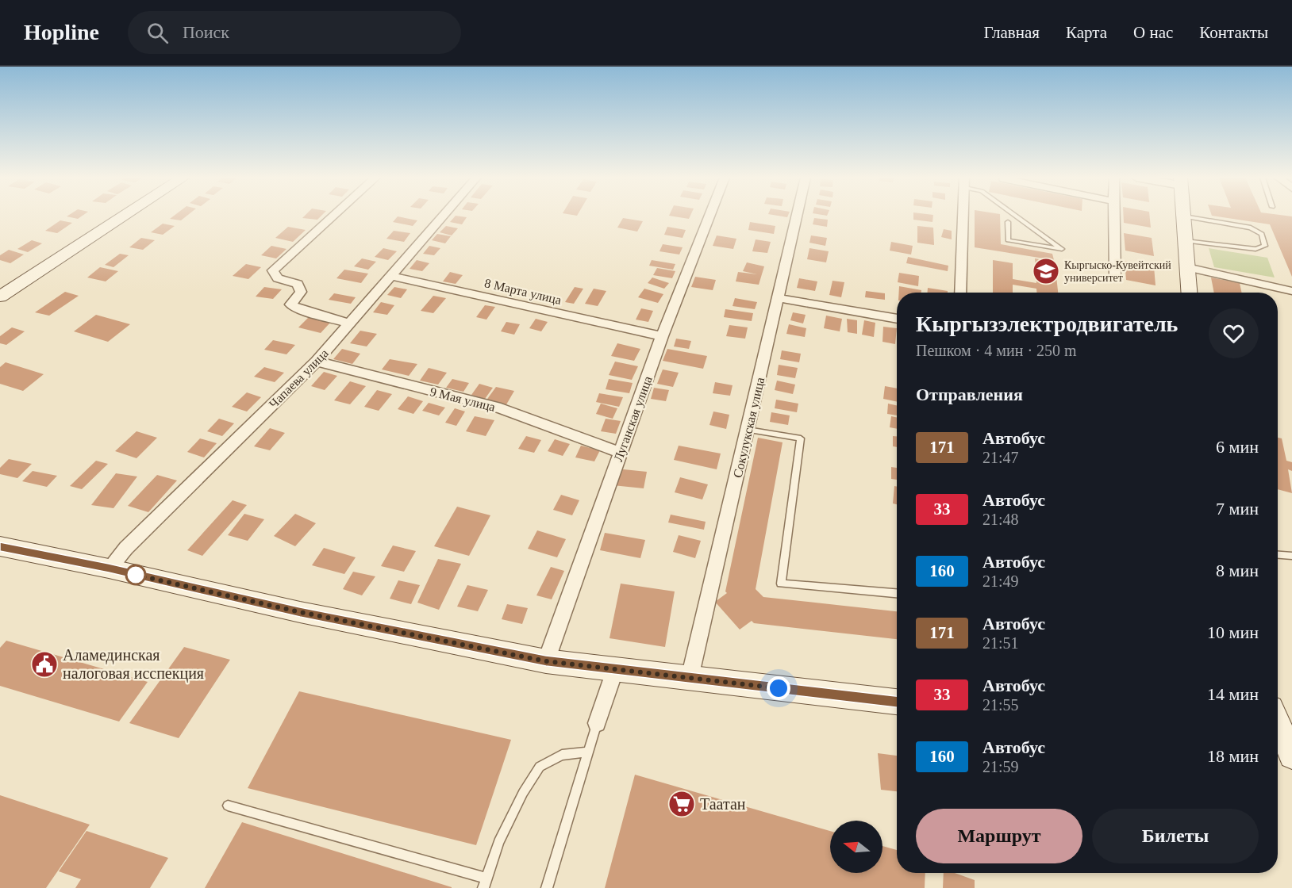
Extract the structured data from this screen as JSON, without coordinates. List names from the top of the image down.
{
  "streets": {
    "street": [
      "8 Марта улица",
      "Чапаева улица",
      "9 Мая улица",
      "Луганская улица",
      "Сокулукская улица"
    ]
  },
  "crossings": [
    ["8 Марта улица", "Чапаева улица"],
    ["8 Марта улица", "Луганская улица"],
    ["Чапаева улица", "9 Мая улица"],
    ["9 Мая улица", "Луганская улица"]
  ],
  "places": {
    "school or university": ["Кыргыско-Кувейтский университет"],
    "public building": ["Аламединская налоговая исспекция"],
    "supermarket": ["Таатан"]
  },
  "lines": ["bus line 171"],
  "north": "left",
  "page": {
    "header": "Hopline",
    "search": "Поиск",
    "nav": [
      "Главная",
      "Карта",
      "О нас",
      "Контакты"
    ],
    "heading": [
      ["Кыргызэлектродвигатель", "Пешком · 4 мин · 250 m"],
      "Отправления"
    ],
    "list": [
      {
        "mark": "171",
        "name": "Автобус",
        "note": "21:47",
        "value": "6 мин"
      },
      {
        "mark": "33",
        "name": "Автобус",
        "note": "21:48",
        "value": "7 мин"
      },
      {
        "mark": "160",
        "name": "Автобус",
        "note": "21:49",
        "value": "8 мин"
      },
      {
        "mark": "171",
        "name": "Автобус",
        "note": "21:51",
        "value": "10 мин"
      },
      {
        "mark": "33",
        "name": "Автобус",
        "note": "21:55",
        "value": "14 мин"
      },
      {
        "mark": "160",
        "name": "Автобус",
        "note": "21:59",
        "value": "18 мин"
      }
    ],
    "buttons": ["Маршрут", "Билеты"]
  }
}
